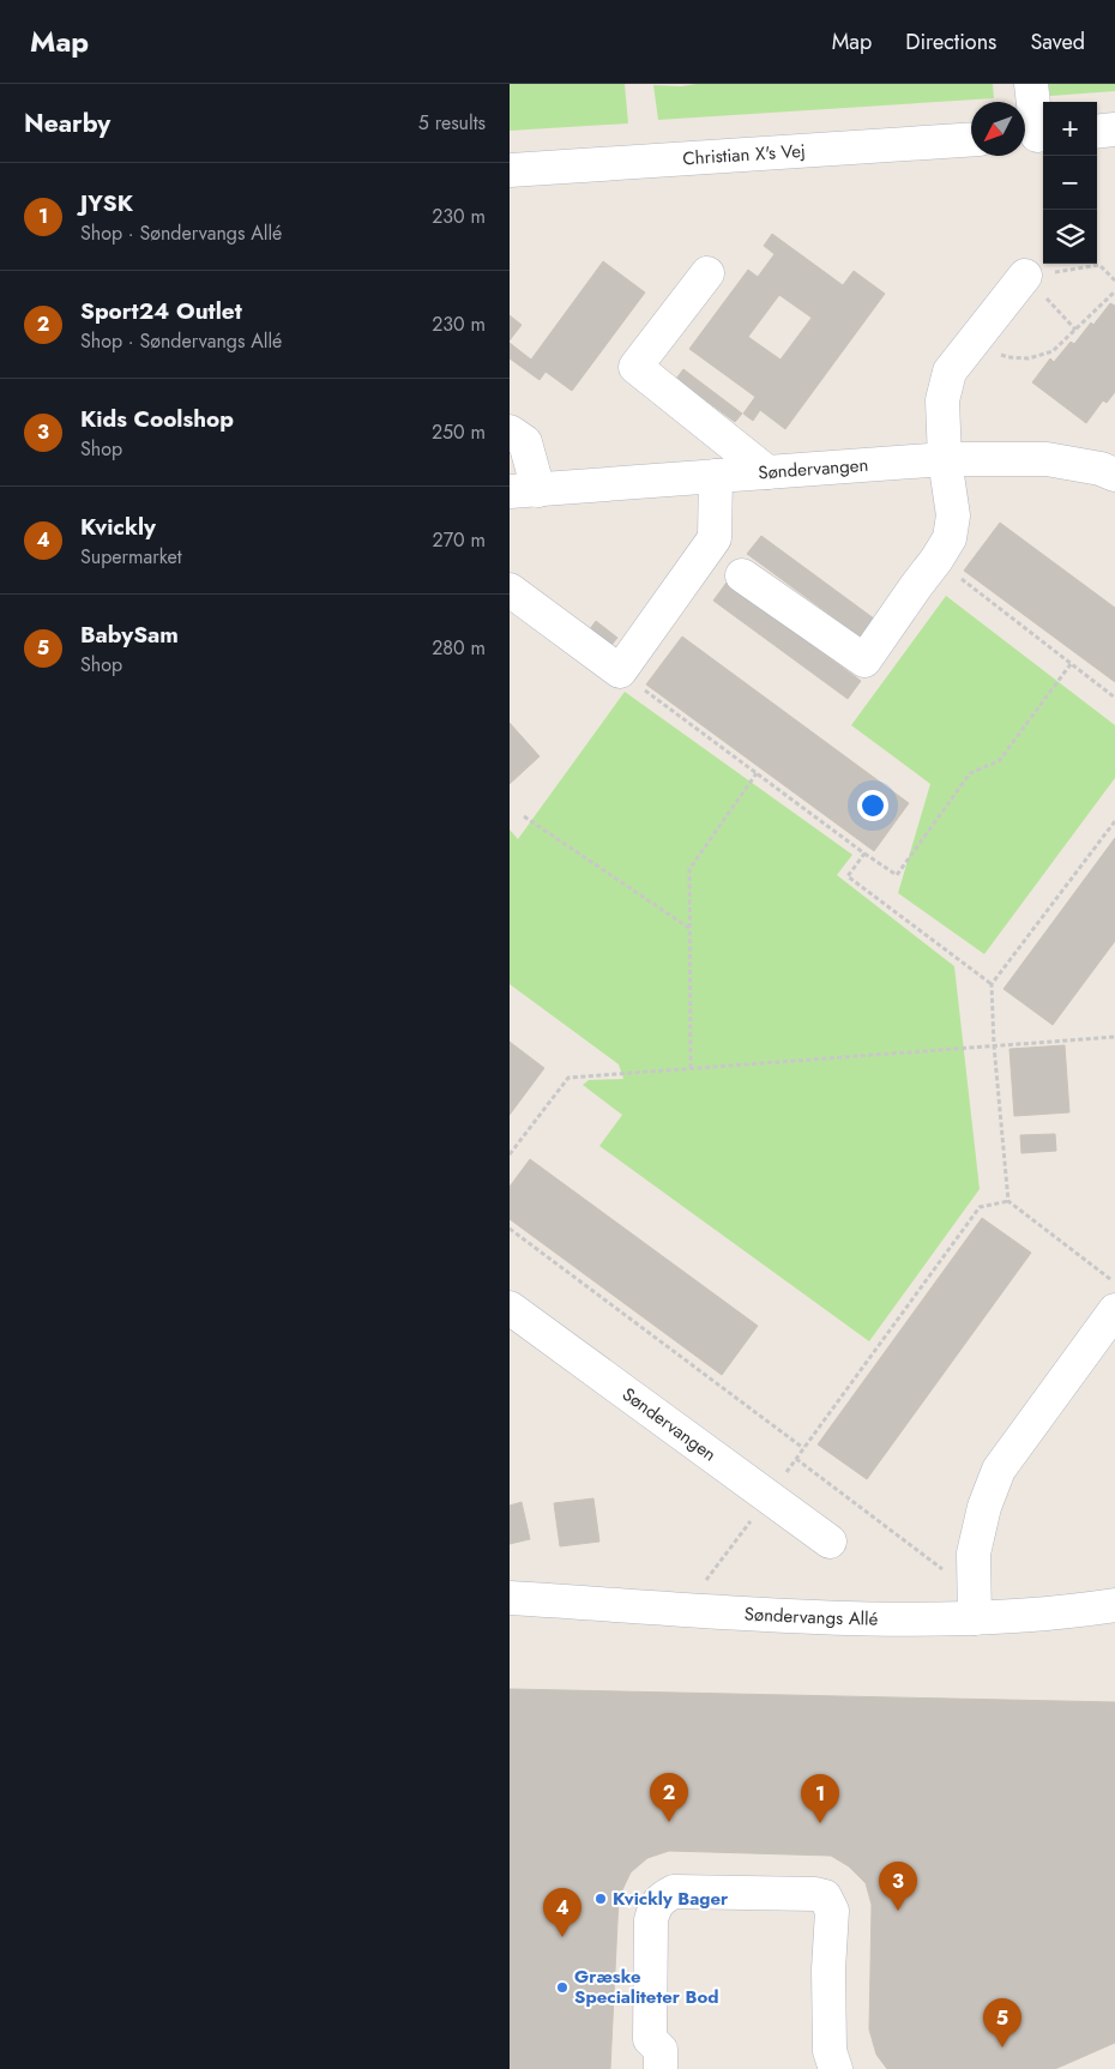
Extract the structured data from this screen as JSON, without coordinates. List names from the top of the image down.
{
  "streets": {
    "street": ["Christian X's Vej", "Søndervangen", "Søndervangs Allé"]
  },
  "places": ["Kvickly Bager", "Græske Specialiteter Bod"],
  "north": "bottom left",
  "page": {
    "header": "Map",
    "nav": ["Map", "Directions", "Saved"],
    "heading": ["Nearby", "5 results"],
    "map_buttons": ["+", "−"],
    "list": [
      {
        "mark": "1",
        "name": "JYSK",
        "note": "Shop · Søndervangs Allé",
        "value": "230 m"
      },
      {
        "mark": "2",
        "name": "Sport24 Outlet",
        "note": "Shop · Søndervangs Allé",
        "value": "230 m"
      },
      {
        "mark": "3",
        "name": "Kids Coolshop",
        "note": "Shop",
        "value": "250 m"
      },
      {
        "mark": "4",
        "name": "Kvickly",
        "note": "Supermarket",
        "value": "270 m"
      },
      {
        "mark": "5",
        "name": "BabySam",
        "note": "Shop",
        "value": "280 m"
      }
    ],
    "pins": [
      "2",
      "1",
      "3",
      "4",
      "5"
    ]
  }
}
